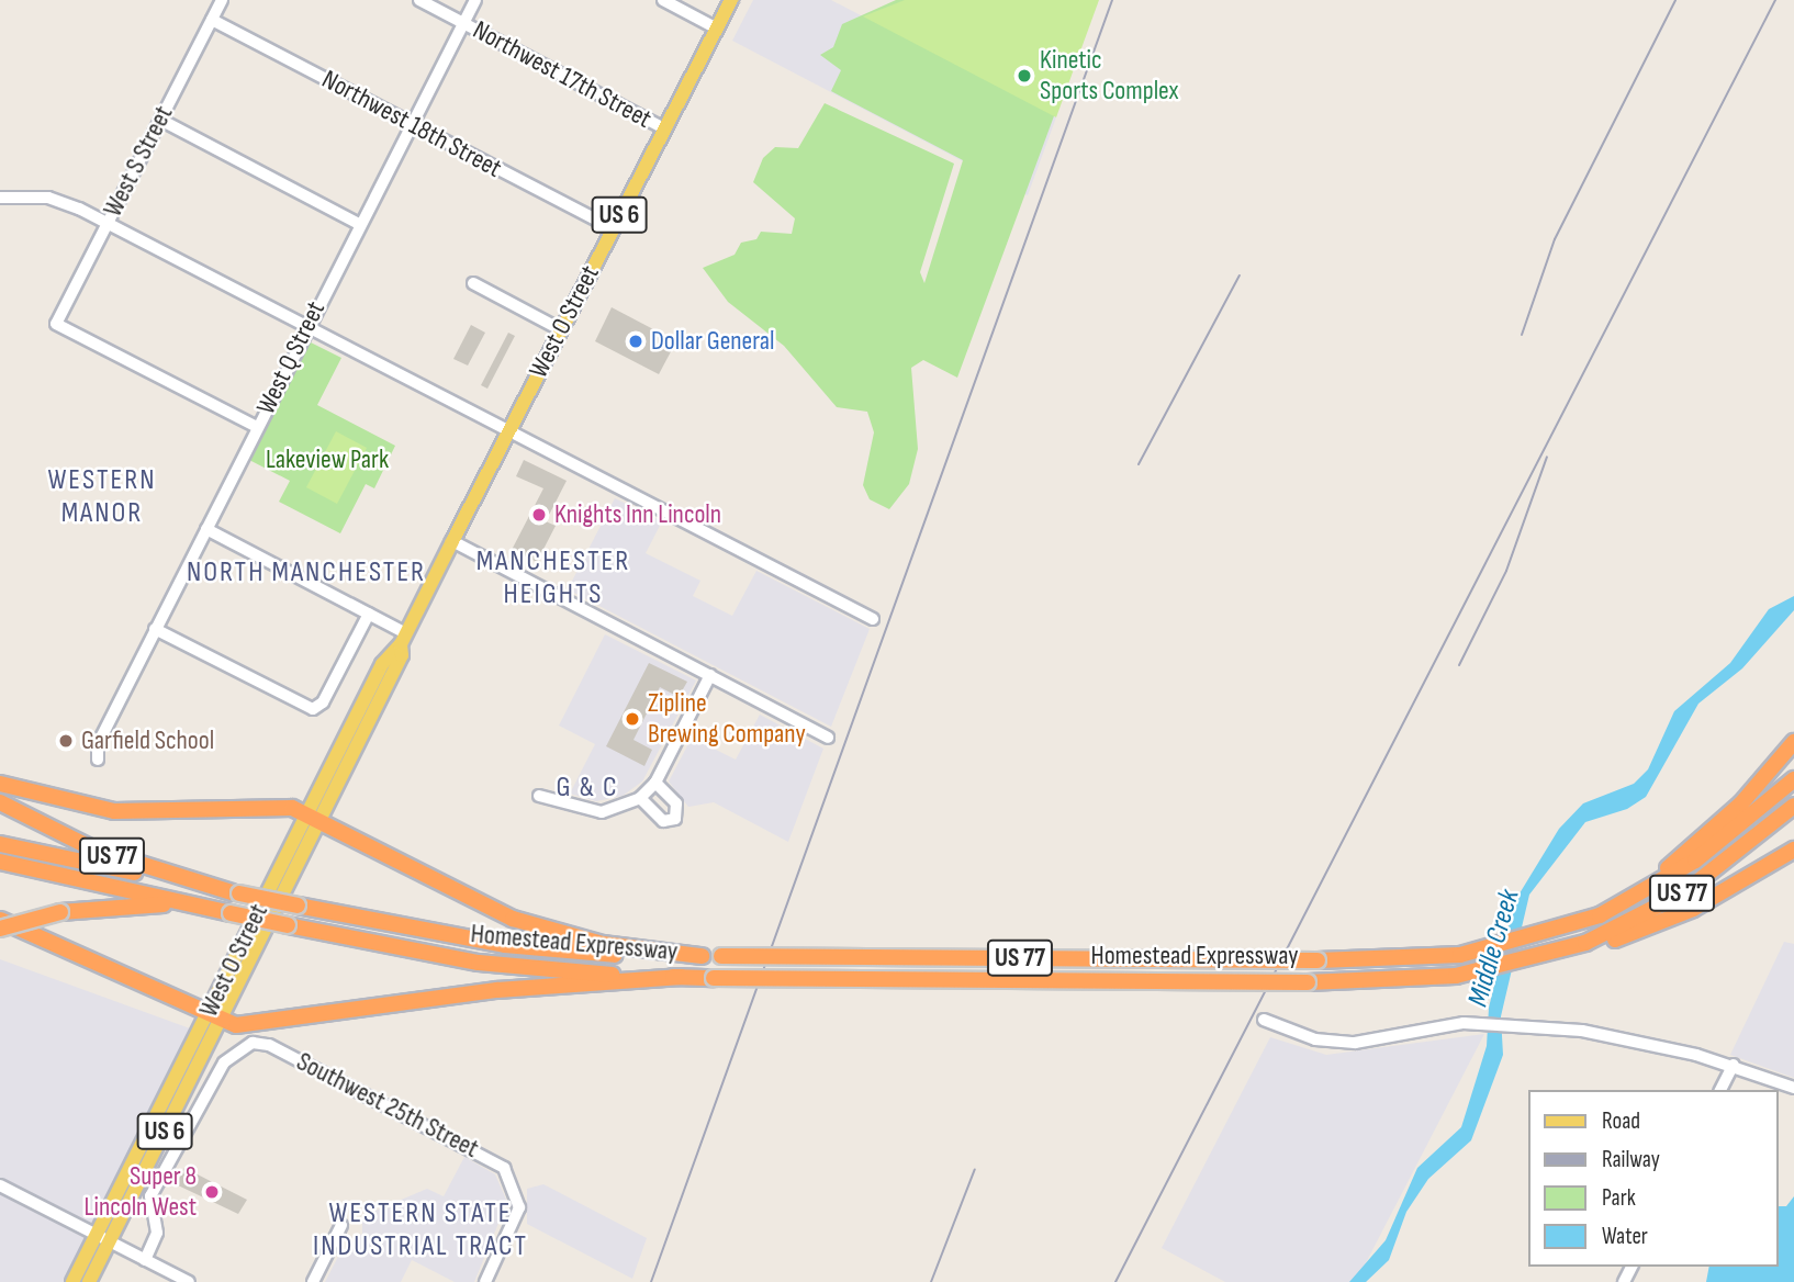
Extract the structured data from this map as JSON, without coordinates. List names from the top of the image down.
{
  "streets": {
    "highway": ["US 77", "Homestead Expressway"],
    "main road": ["US 6", "West O Street"],
    "street": [
      "Northwest 17th Street",
      "Northwest 18th Street",
      "West S Street",
      "West Q Street",
      "Southwest 25th Street"
    ]
  },
  "crossings": [
    ["Northwest 17th Street", "West O Street"],
    ["Northwest 17th Street", "West Q Street"],
    ["Northwest 18th Street", "West S Street"],
    ["Northwest 18th Street", "West O Street"],
    ["Northwest 18th Street", "West Q Street"],
    ["West S Street", "West Q Street"],
    ["US 77", "Homestead Expressway"]
  ],
  "districts": [
    "WESTERN MANOR",
    "MANCHESTER HEIGHTS",
    "NORTH MANCHESTER",
    "G & C",
    "WESTERN STATE INDUSTRIAL TRACT"
  ],
  "water": ["Middle Creek"],
  "parks": ["Lakeview Park"],
  "places": [
    "Kinetic Sports Complex",
    "Dollar General",
    "Knights Inn Lincoln",
    "Zipline Brewing Company",
    "Garfield School",
    "Super 8 Lincoln West"
  ],
  "legend": [
    "Road",
    "Railway",
    "Park",
    "Water"
  ]
}
